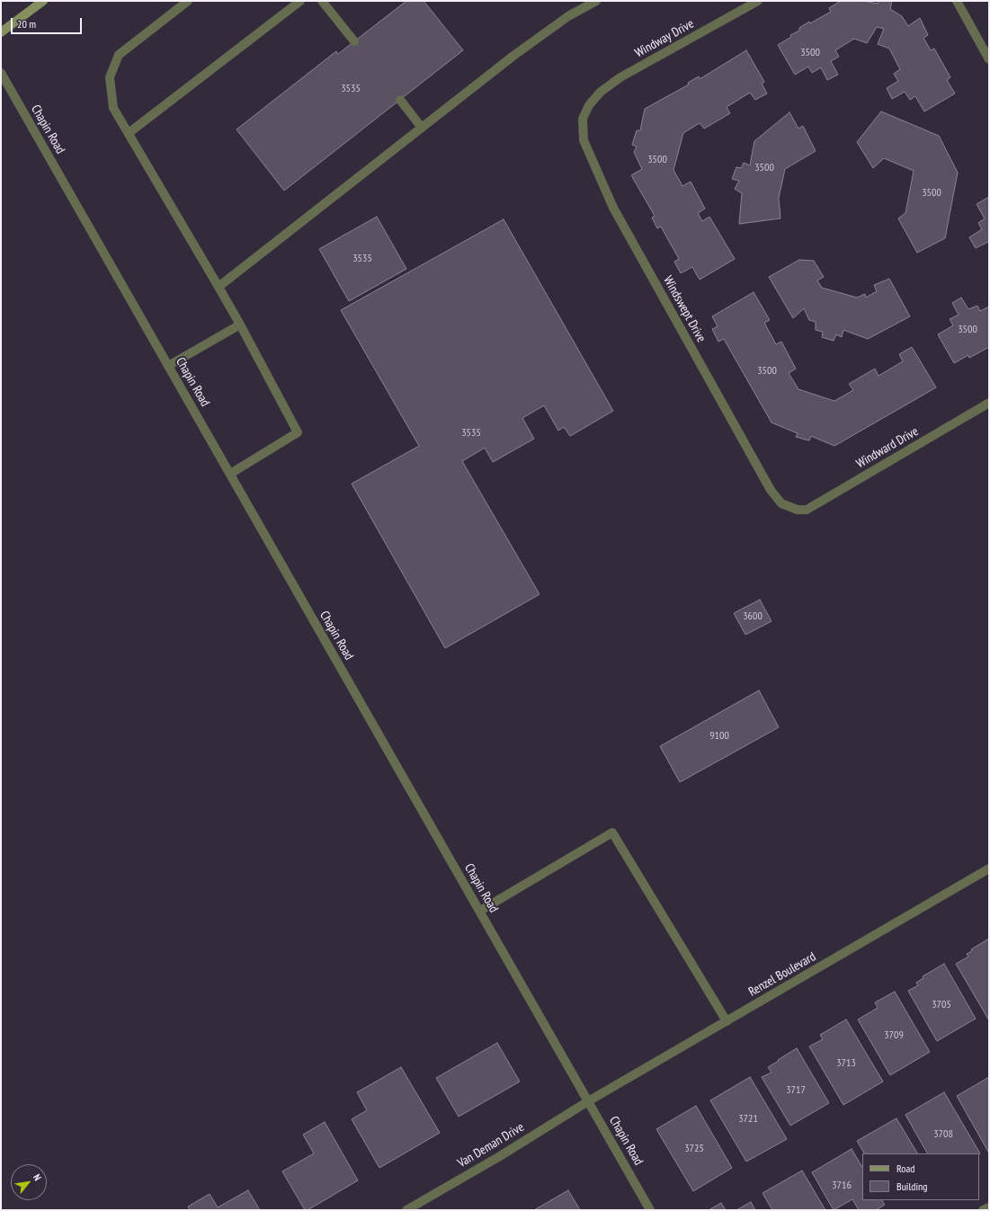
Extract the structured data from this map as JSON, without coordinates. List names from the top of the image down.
{
  "streets": {
    "street": [
      "Windway Drive",
      "Chapin Road",
      "Windswept Drive",
      "Windward Drive",
      "Renzel Boulevard",
      "Van Deman Drive"
    ]
  },
  "crossings": [
    ["Windway Drive", "Windswept Drive"],
    ["Chapin Road", "Renzel Boulevard"],
    ["Chapin Road", "Van Deman Drive"],
    ["Windswept Drive", "Windward Drive"],
    ["Renzel Boulevard", "Van Deman Drive"]
  ],
  "house_numbers": [
    "3500",
    "3535",
    "3500",
    "3500",
    "3500",
    "3535",
    "3500",
    "3500",
    "3535",
    "3600",
    "9100",
    "3705",
    "3709",
    "3713",
    "3717",
    "3721",
    "3708",
    "3725",
    "3716"
  ],
  "legend": ["Road", "Building"],
  "scale_bar": "20 m",
  "north": "top right"
}
